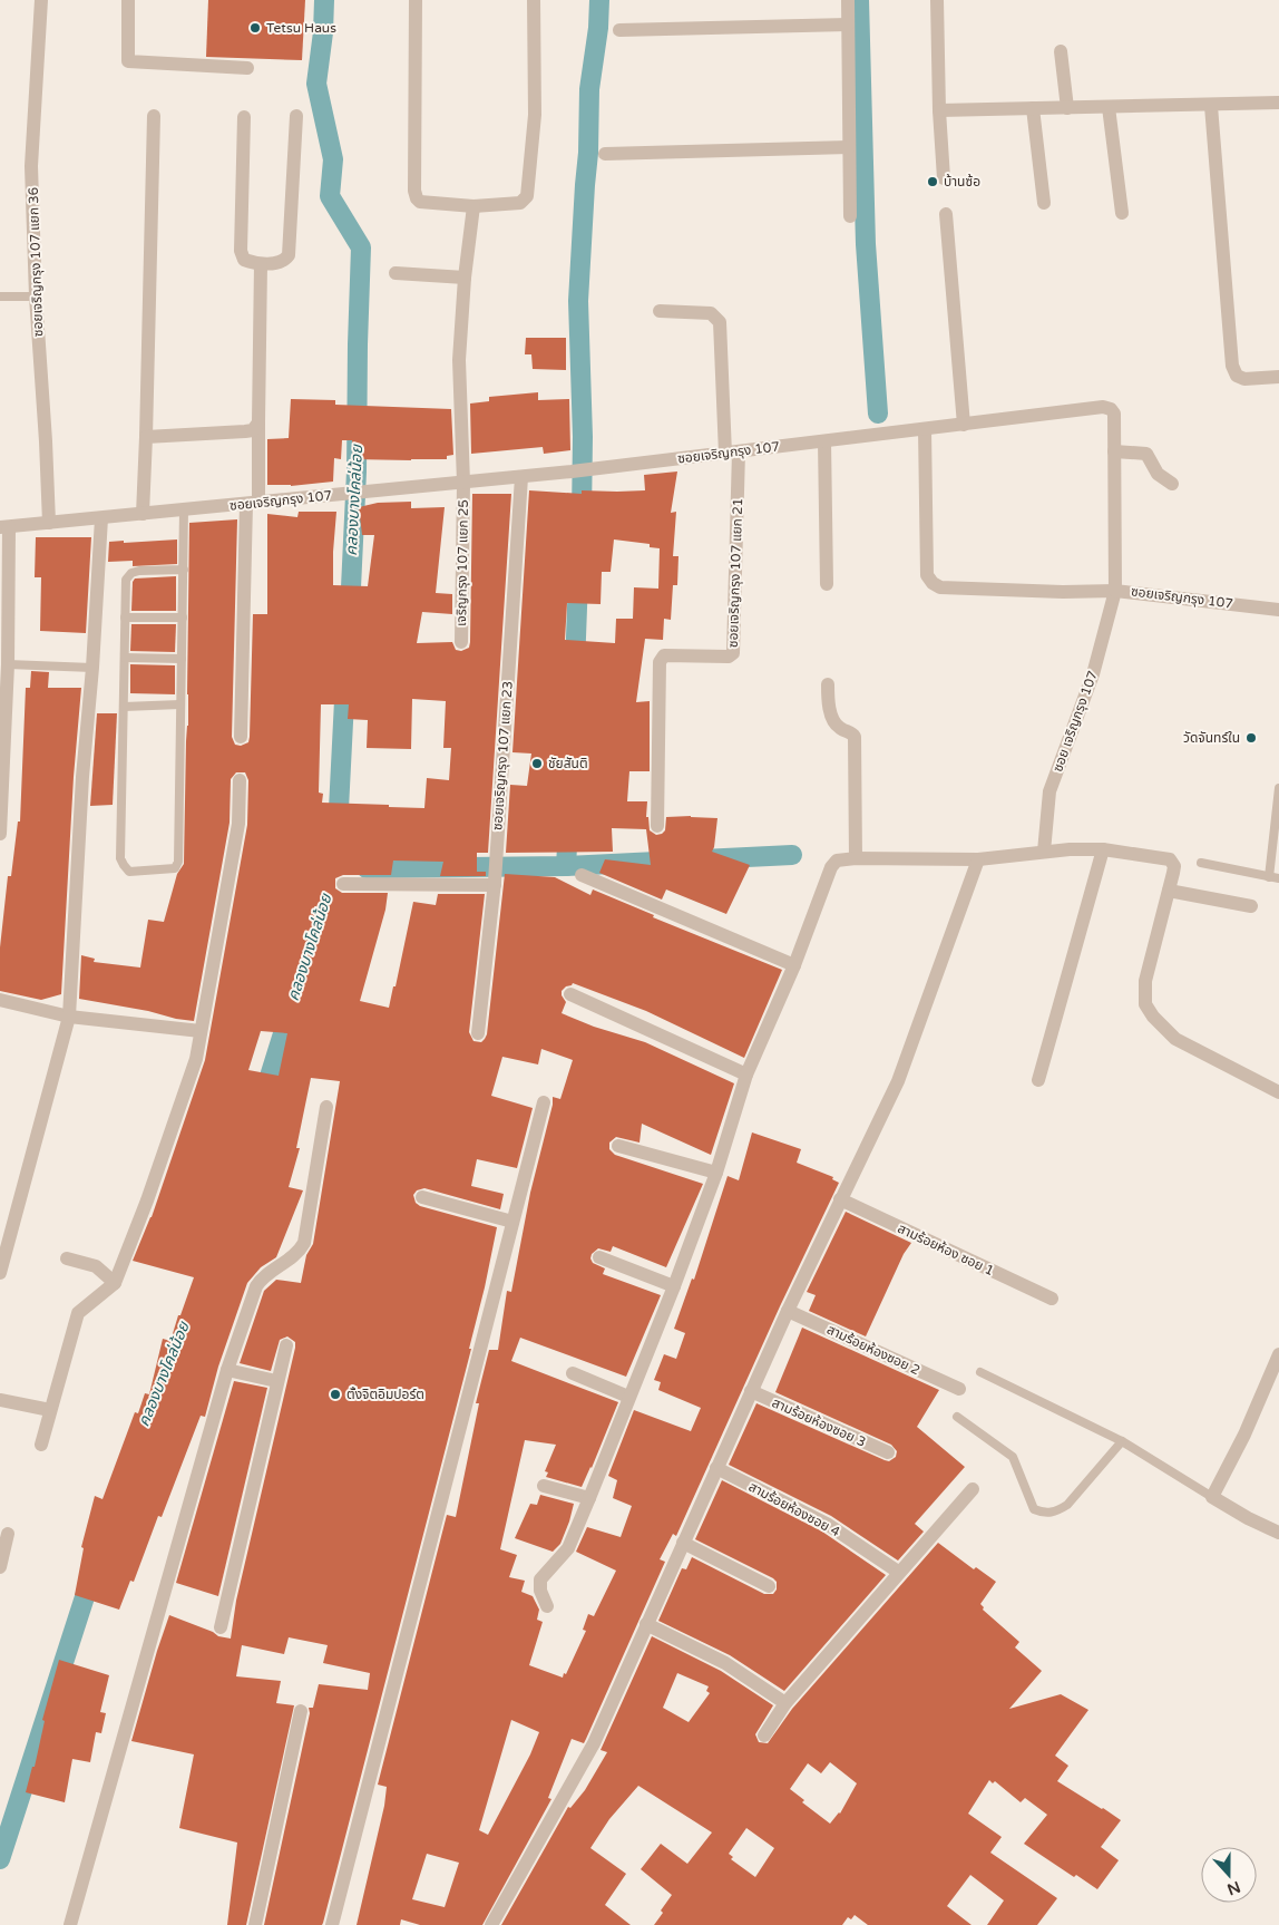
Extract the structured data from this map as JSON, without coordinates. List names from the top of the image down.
{
  "streets": {
    "street": [
      "ซอยเจริญกรุง 107 แยก 36",
      "ซอยเจริญกรุง 107",
      "เจริญกรุง 107 แยก 25",
      "ซอยเจริญกรุง 107 แยก 21",
      "ซอย เจริญกรุง 107",
      "ซอยเจริญกรุง 107 แยก 23",
      "สามร้อยห้อง ซอย 1",
      "สามร้อยห้องซอย 2",
      "สามร้อยห้องซอย 3",
      "สามร้อยห้องซอย 4"
    ]
  },
  "crossings": [
    ["ซอยเจริญกรุง 107 แยก 36", "ซอยเจริญกรุง 107"],
    ["ซอยเจริญกรุง 107", "เจริญกรุง 107 แยก 25"],
    ["ซอยเจริญกรุง 107", "ซอยเจริญกรุง 107 แยก 21"],
    ["ซอยเจริญกรุง 107", "ซอย เจริญกรุง 107"],
    ["ซอยเจริญกรุง 107", "ซอยเจริญกรุง 107 แยก 23"]
  ],
  "water": ["คลองบางโคล่น้อย"],
  "places": [
    "Tetsu Haus",
    "บ้านซ้อ",
    "วัดจันทร์ใน",
    "ชัยสันติ",
    "ตั้งจิตอิมปอร์ต"
  ],
  "north": "bottom"
}
